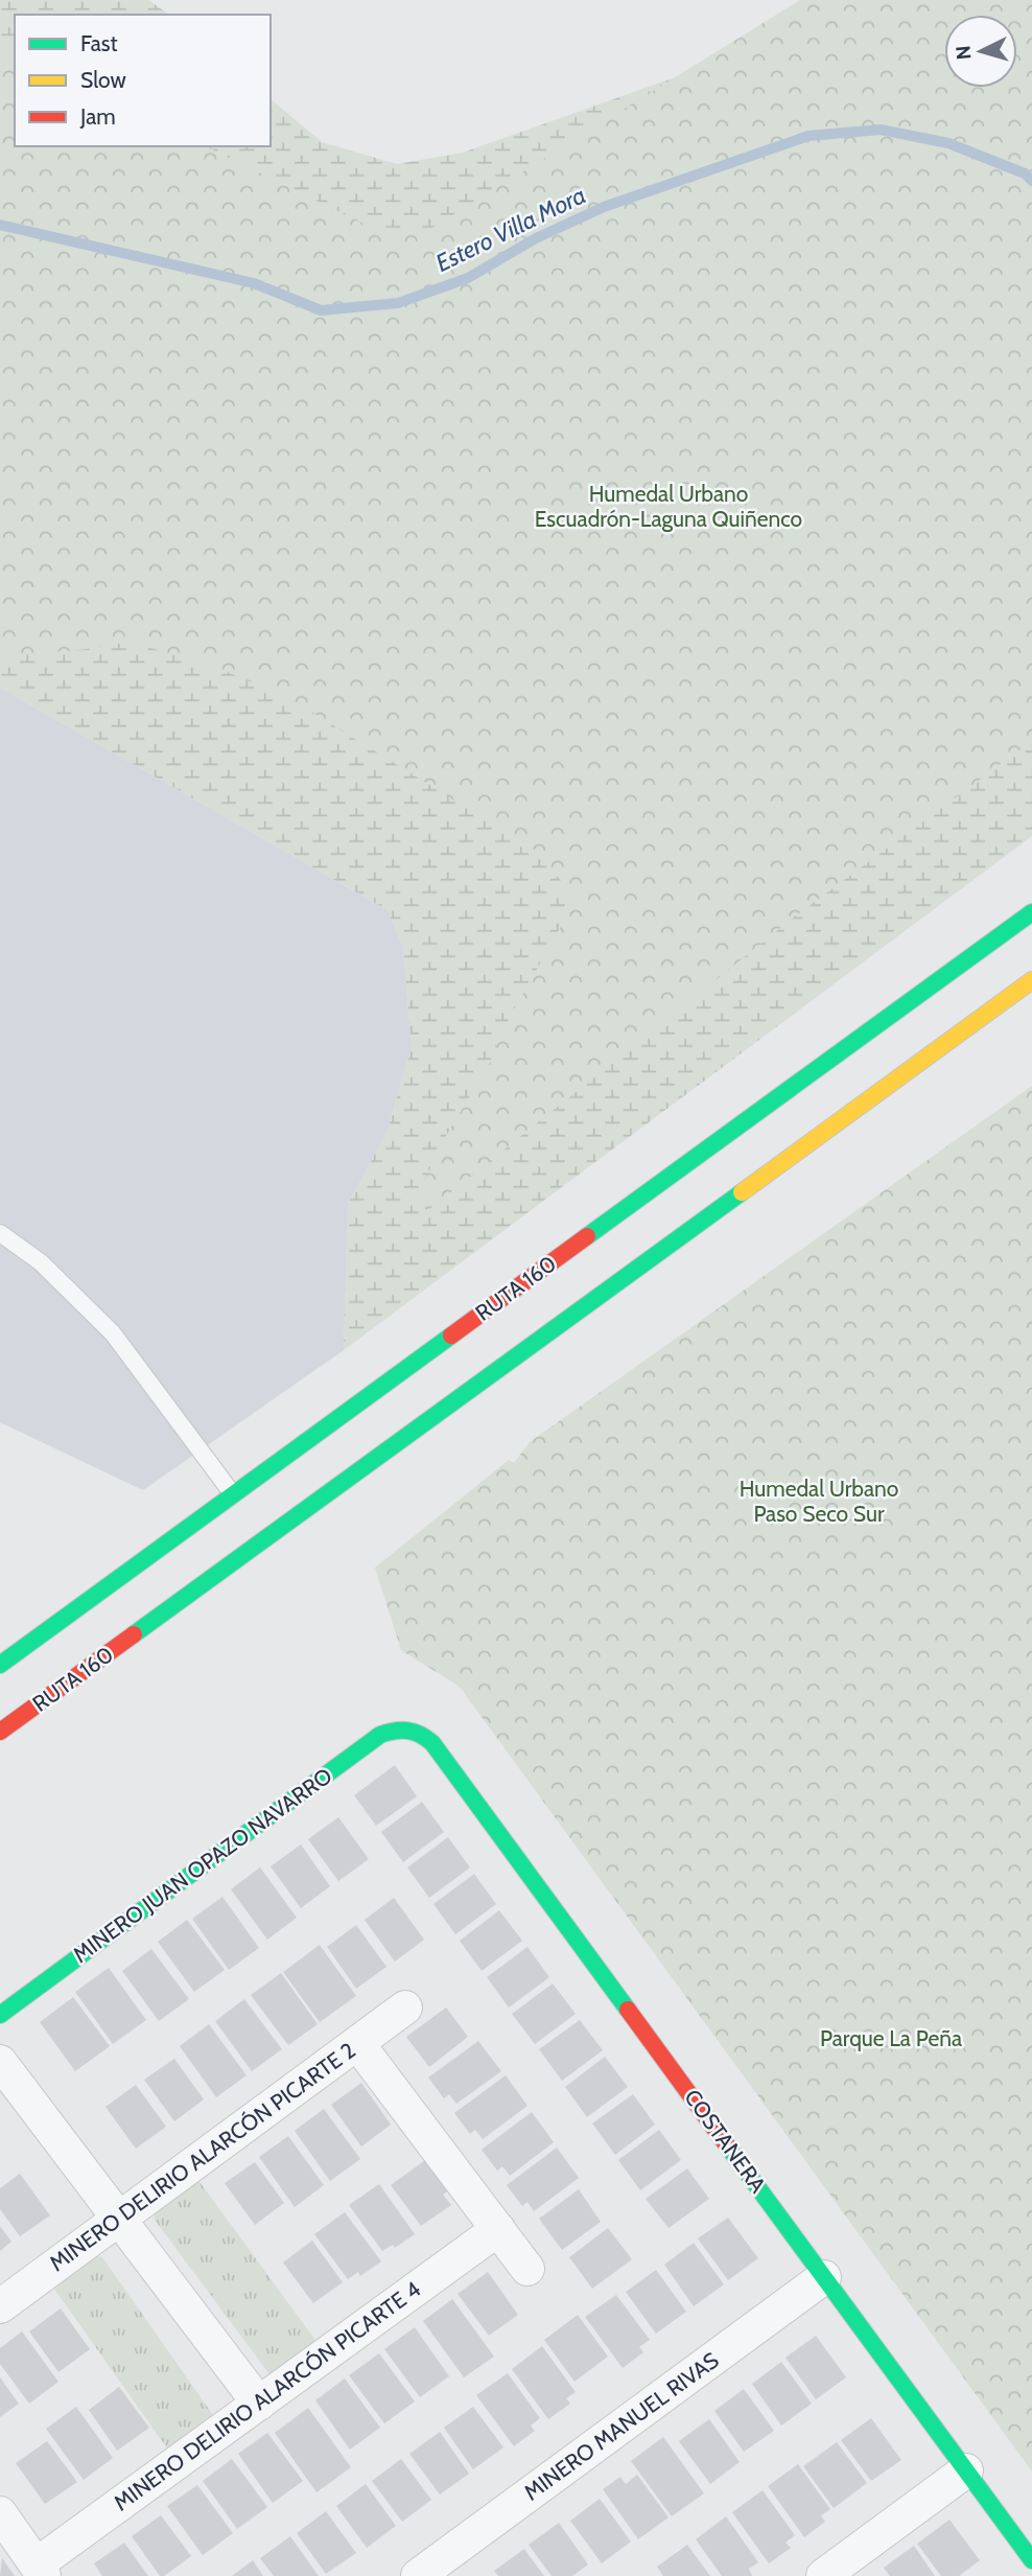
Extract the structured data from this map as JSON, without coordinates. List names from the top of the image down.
{
  "streets": {
    "main road": ["RUTA 160", "MINERO JUAN OPAZO NAVARRO", "COSTANERA"],
    "street": ["MINERO DELIRIO ALARCÓN PICARTE 2", "MINERO DELIRIO ALARCÓN PICARTE 4", "MINERO MANUEL RIVAS"]
  },
  "crossings": [
    ["MINERO JUAN OPAZO NAVARRO", "COSTANERA"],
    ["COSTANERA", "MINERO MANUEL RIVAS"]
  ],
  "water": ["Estero Villa Mora"],
  "parks": ["Humedal Urbano Escuadrón-Laguna Quiñenco", "Humedal Urbano Paso Seco Sur", "Parque La Peña"],
  "legend": ["Fast", "Slow", "Jam"],
  "north": "left"
}
